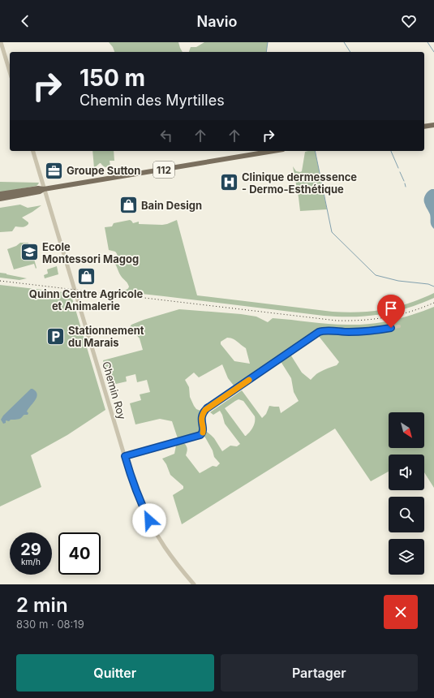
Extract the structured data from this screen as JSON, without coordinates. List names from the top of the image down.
{
  "streets": {
    "main road": ["112"],
    "street": ["Chemin Roy"]
  },
  "crossings": [
    ["112", "Chemin Roy"]
  ],
  "places": {
    "office": ["Groupe Sutton"],
    "hospital": ["Clinique dermessence - Dermo-Esthétique"],
    "shop": ["Bain Design", "Quinn Centre Agricole et Animalerie"],
    "school or university": ["Ecole Montessori Magog"],
    "parking": ["Stationnement du Marais"]
  },
  "north": "bottom right",
  "page": {
    "header": "Navio",
    "turn": ["150 m", "Chemin des Myrtilles"],
    "speed": "29 km/h",
    "limit": "40",
    "heading": ["2 min", "830 m · 08:19"],
    "buttons": ["Quitter", "Partager"]
  }
}
